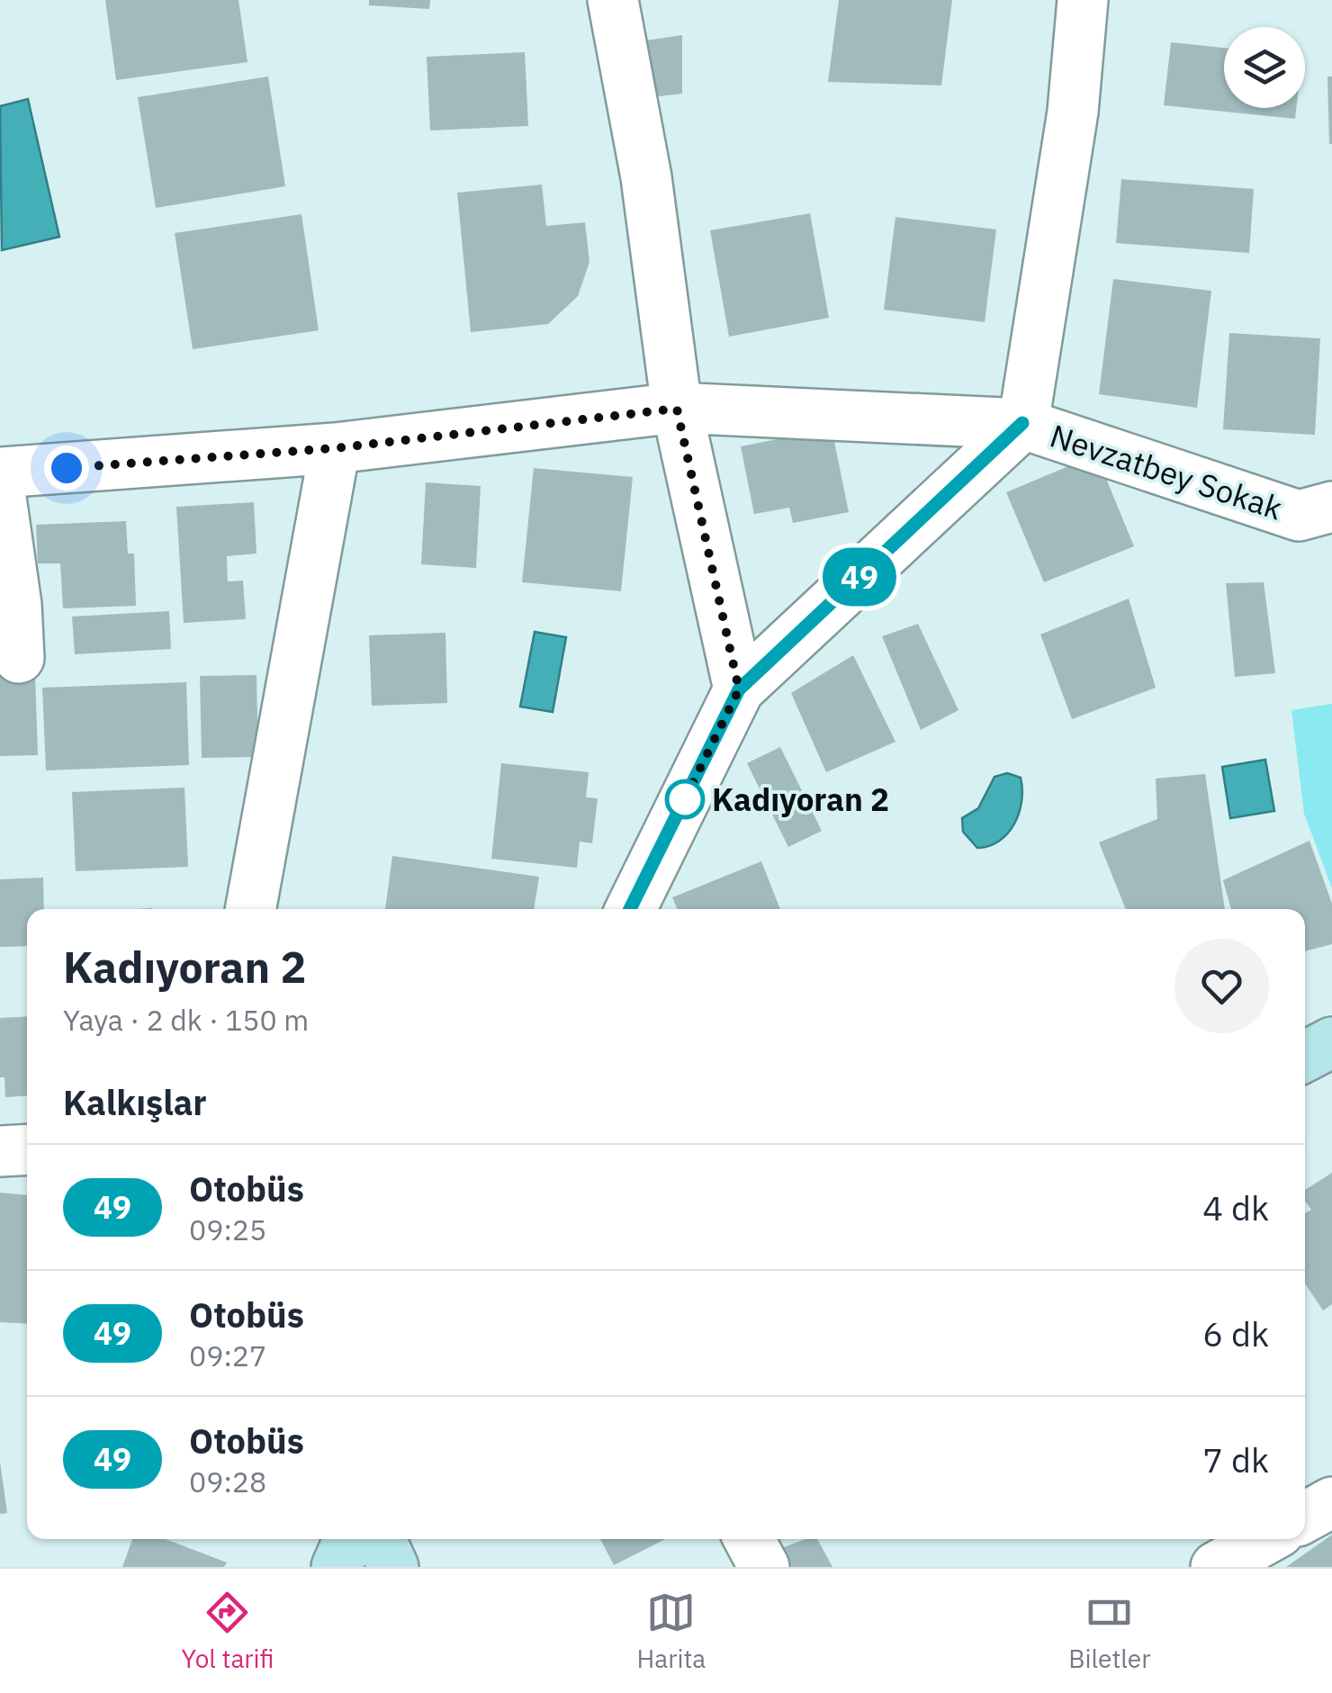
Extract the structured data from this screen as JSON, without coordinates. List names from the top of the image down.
{
  "streets": {
    "street": ["Nevzatbey Sokak"]
  },
  "places": ["Kadıyoran 2"],
  "lines": ["bus line 49"],
  "page": {
    "on_map": "49",
    "heading": [
      ["Kadıyoran 2", "Yaya · 2 dk · 150 m"],
      "Kalkışlar"
    ],
    "list": [
      {
        "mark": "49",
        "name": "Otobüs",
        "note": "09:25",
        "value": "4 dk"
      },
      {
        "mark": "49",
        "name": "Otobüs",
        "note": "09:27",
        "value": "6 dk"
      },
      {
        "mark": "49",
        "name": "Otobüs",
        "note": "09:28",
        "value": "7 dk"
      }
    ],
    "tabs": ["Yol tarifi", "Harita", "Biletler"]
  }
}
